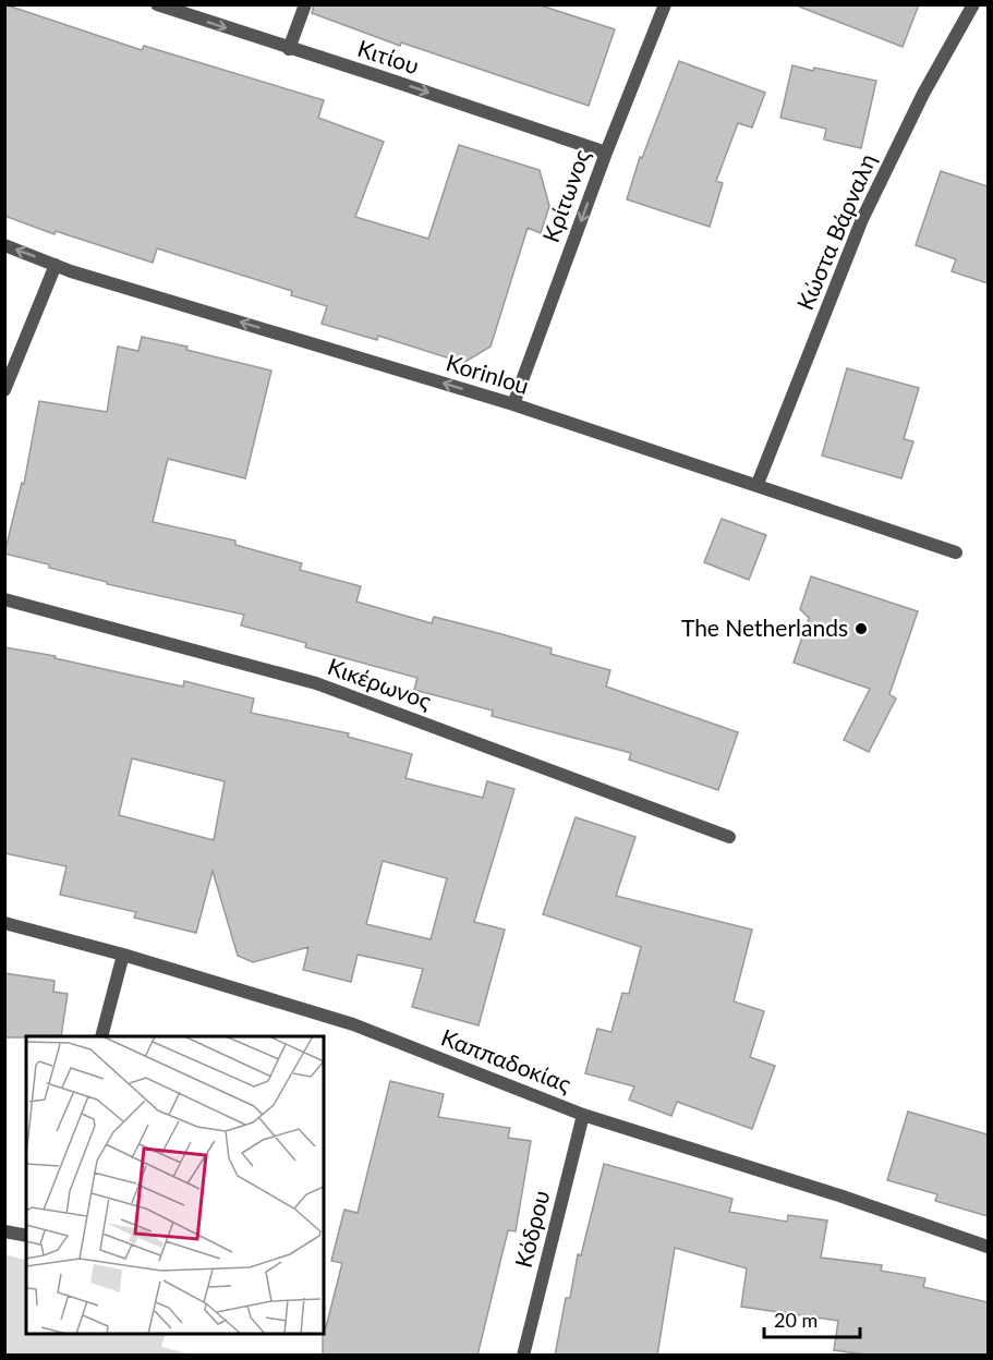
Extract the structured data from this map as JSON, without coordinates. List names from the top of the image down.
{
  "streets": {
    "street": [
      "Κιτίου",
      "Κρίτωνος",
      "Κώστα Βάρναλη",
      "Korinlou",
      "Κικέρωνος",
      "Καππαδοκίας",
      "Κόδρου"
    ]
  },
  "crossings": [
    ["Κιτίου", "Κρίτωνος"],
    ["Κρίτωνος", "Korinlou"],
    ["Κώστα Βάρναλη", "Korinlou"],
    ["Καππαδοκίας", "Κόδρου"]
  ],
  "one_way": ["Κιτίου", "Κρίτωνος", "Korinlou"],
  "places": ["The Netherlands"],
  "scale_bar": "20 m"
}
